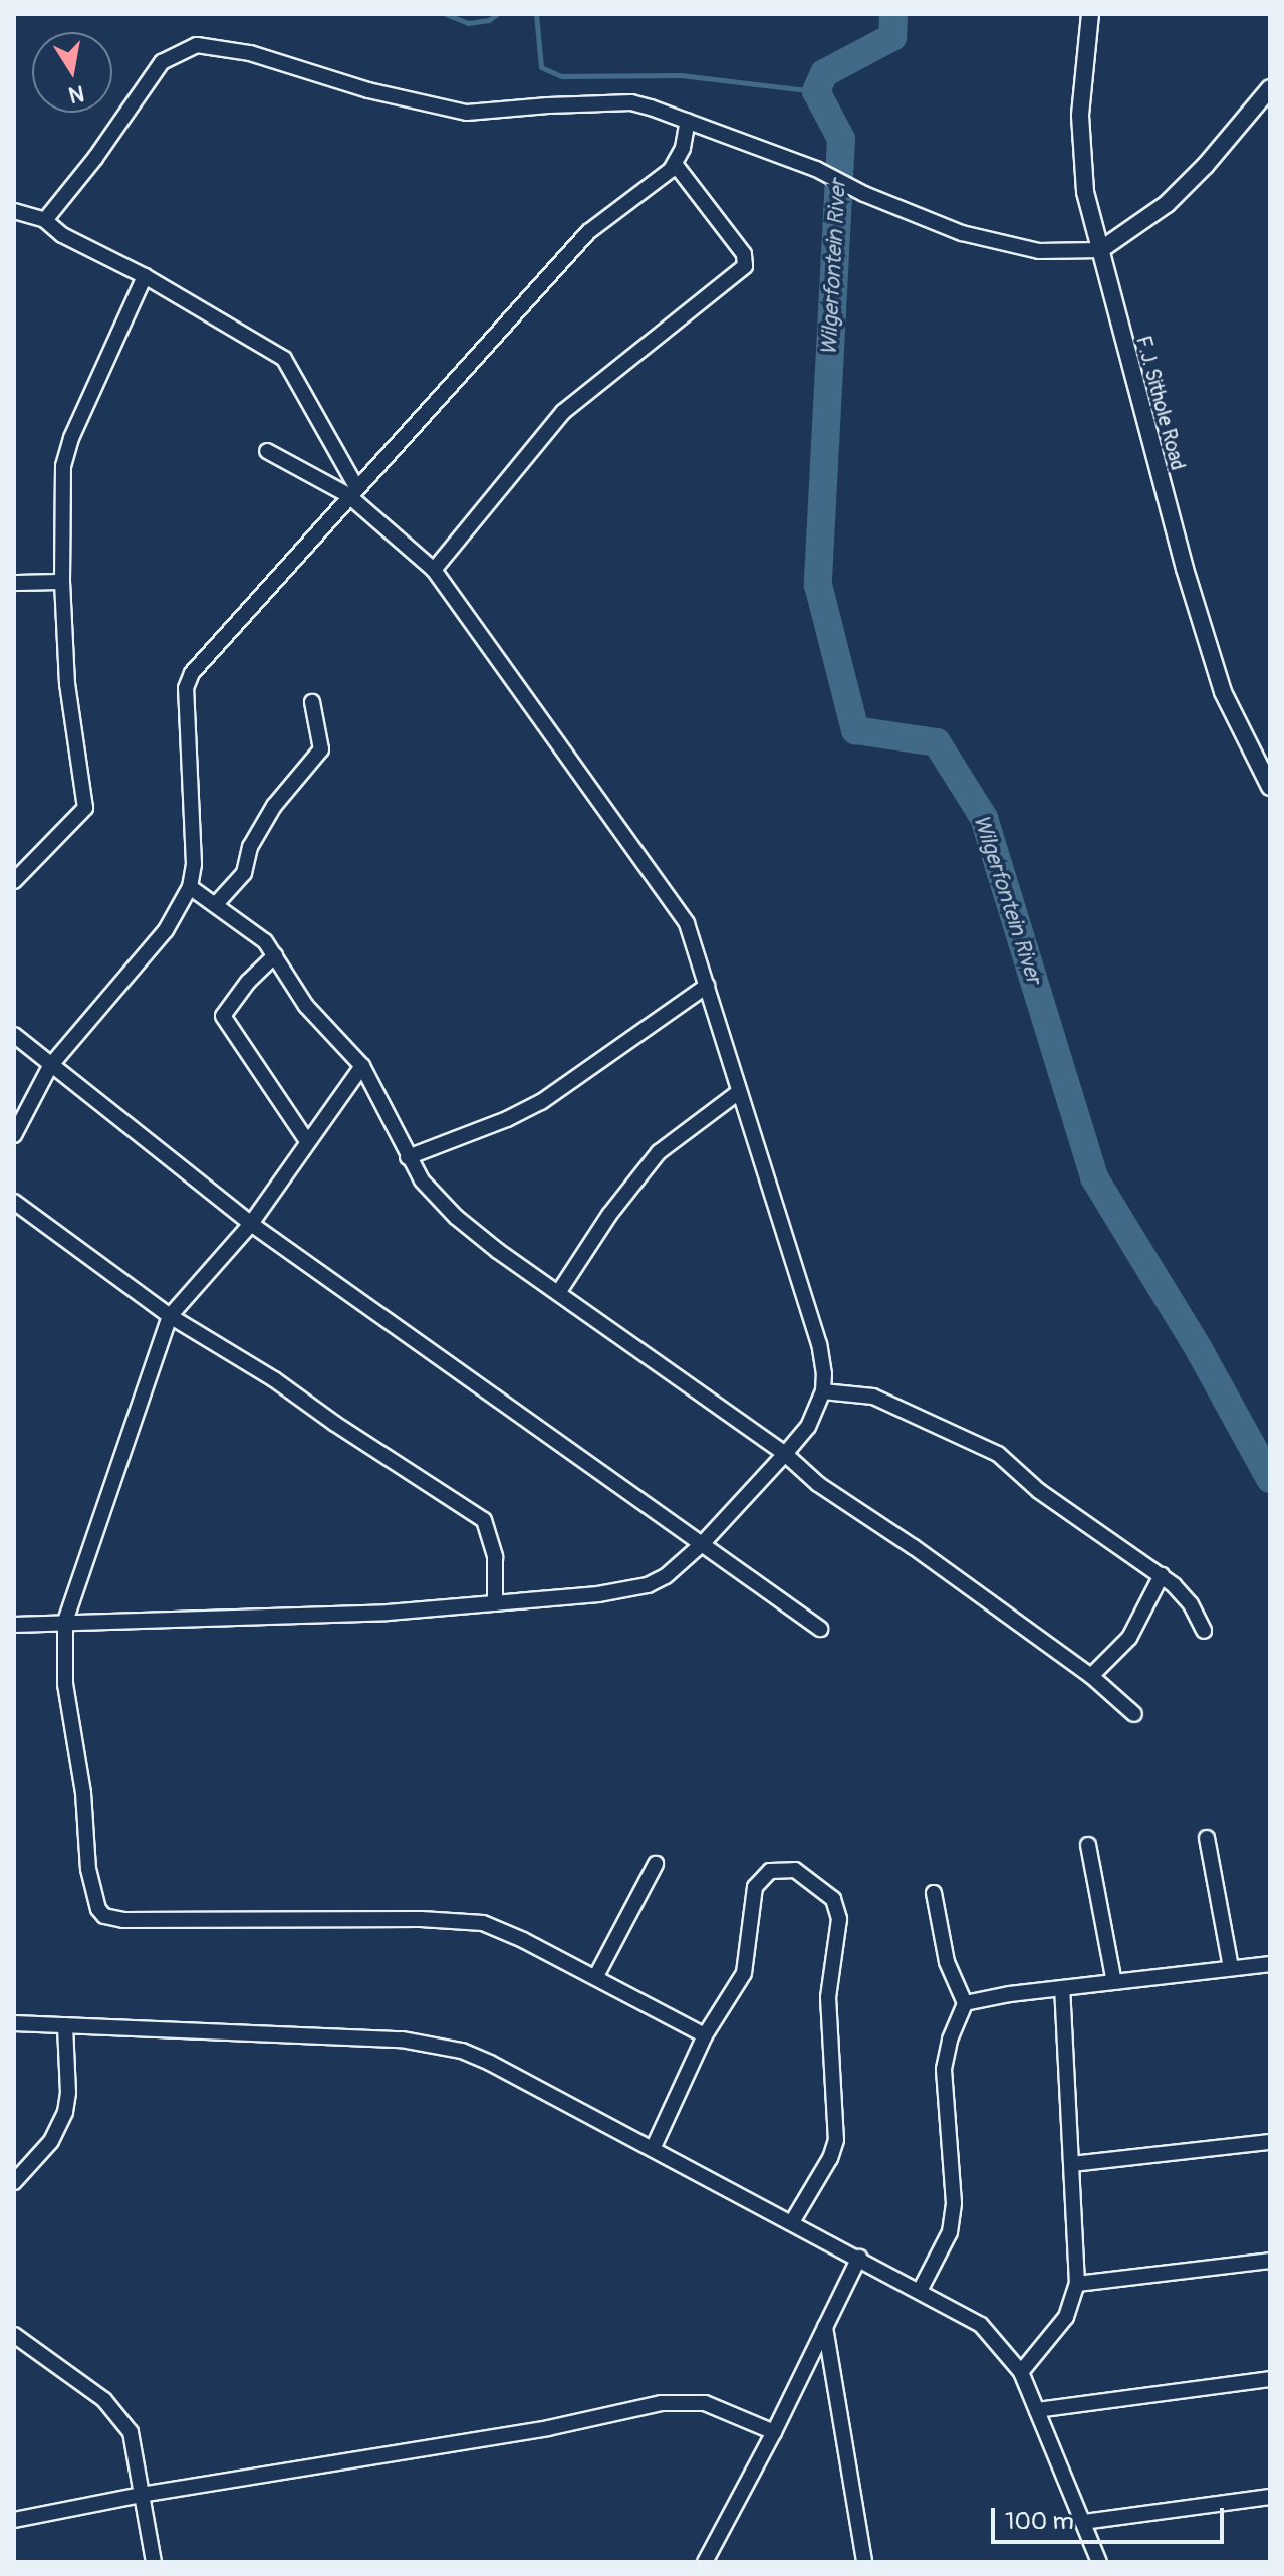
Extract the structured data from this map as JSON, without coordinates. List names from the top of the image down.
{
  "streets": {
    "street": ["F.J. Sithole Road"]
  },
  "water": ["Wilgerfontein River"],
  "scale_bar": "100 m",
  "north": "bottom"
}
